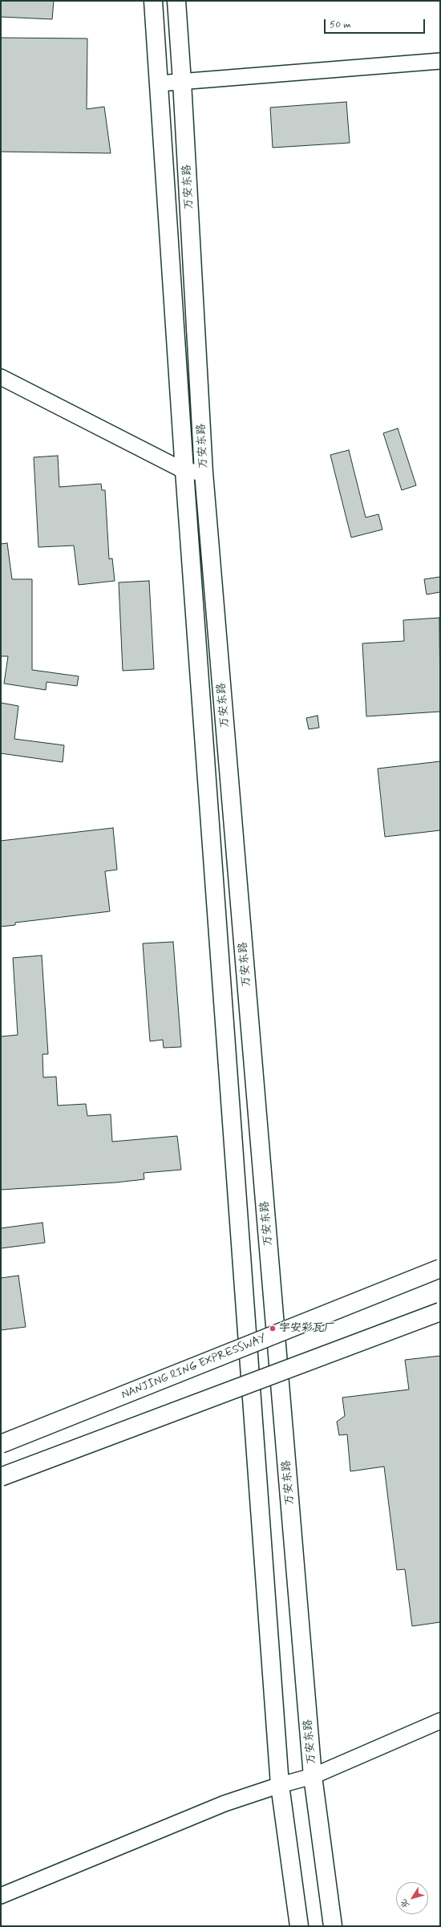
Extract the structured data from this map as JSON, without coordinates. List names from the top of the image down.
{
  "streets": {
    "main road": ["万安东路", "NANJING RING EXPRESSWAY"]
  },
  "places": ["宇安彩瓦厂"],
  "scale_bar": "50 m",
  "north": "bottom left"
}
